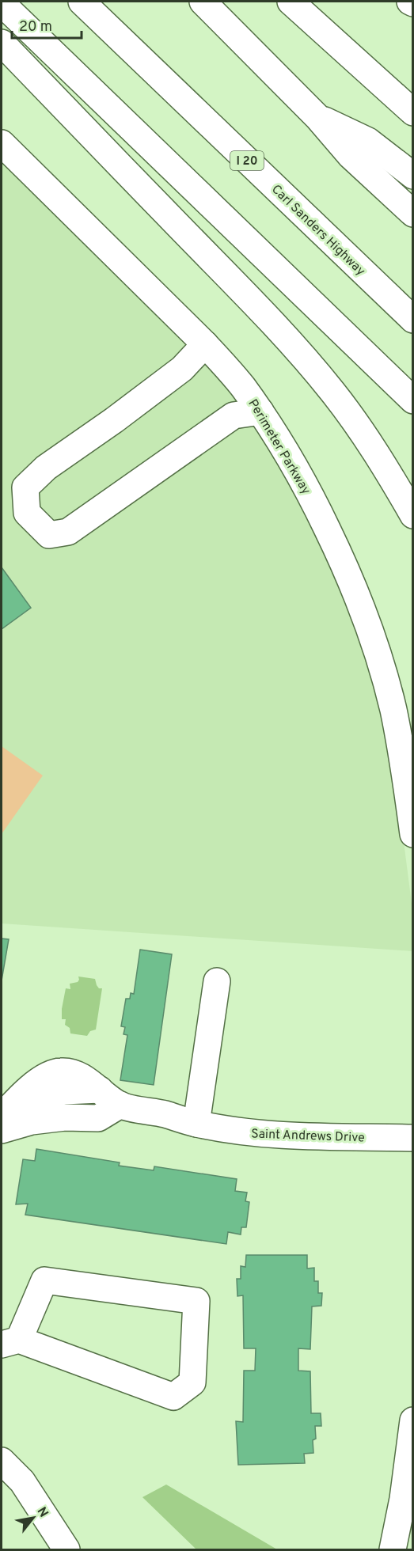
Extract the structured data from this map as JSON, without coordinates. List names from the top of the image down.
{
  "streets": {
    "main road": [
      "I 20",
      "Carl Sanders Highway",
      "Perimeter Parkway",
      "Saint Andrews Drive"
    ]
  },
  "scale_bar": "20 m",
  "north": "top right"
}
